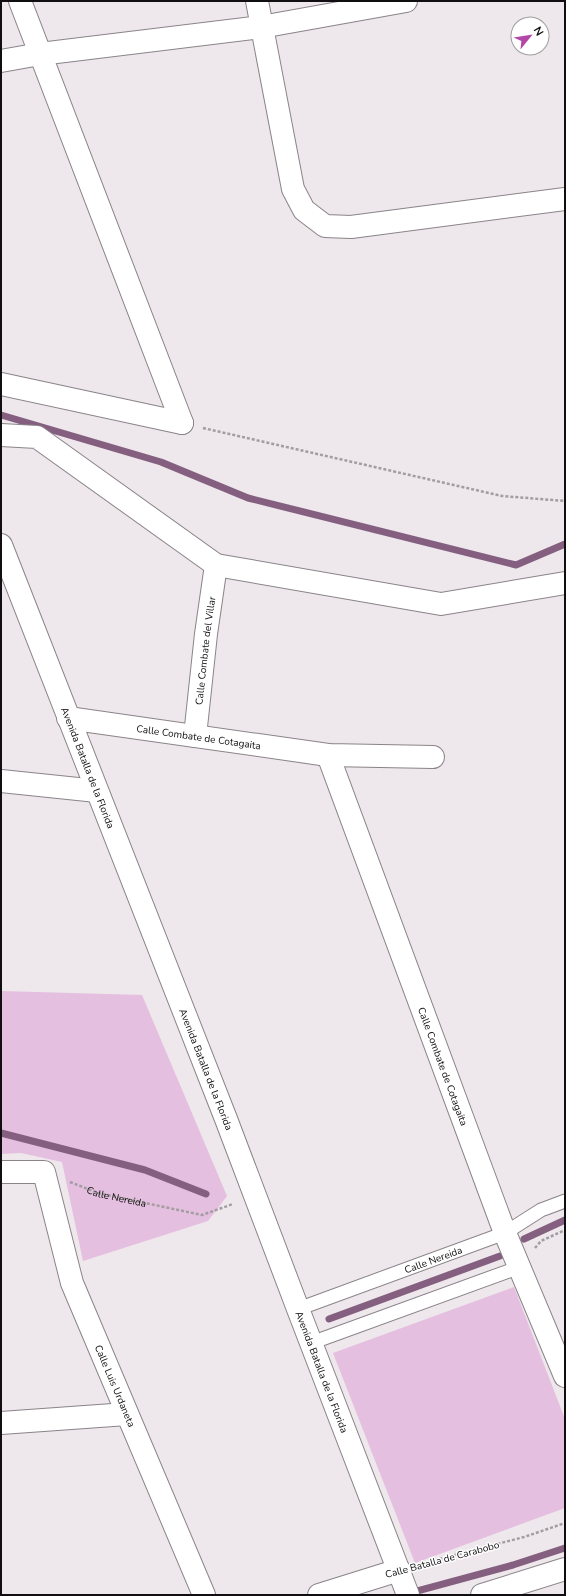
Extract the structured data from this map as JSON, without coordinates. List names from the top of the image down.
{
  "streets": {
    "street": [
      "Calle Combate del Villar",
      "Calle Combate de Cotagaita",
      "Avenida Batalla de la Florida",
      "Calle Luis Urdaneta",
      "Calle Batalla de Carabobo"
    ],
    "lane": ["Calle Nereida"]
  },
  "crossings": [
    ["Calle Combate del Villar", "Calle Combate de Cotagaita"],
    ["Calle Combate de Cotagaita", "Avenida Batalla de la Florida"],
    ["Calle Combate de Cotagaita", "Calle Nereida"],
    ["Avenida Batalla de la Florida", "Calle Nereida"],
    ["Avenida Batalla de la Florida", "Calle Batalla de Carabobo"],
    ["Calle Nereida", "Calle Luis Urdaneta"]
  ],
  "north": "top right"
}
